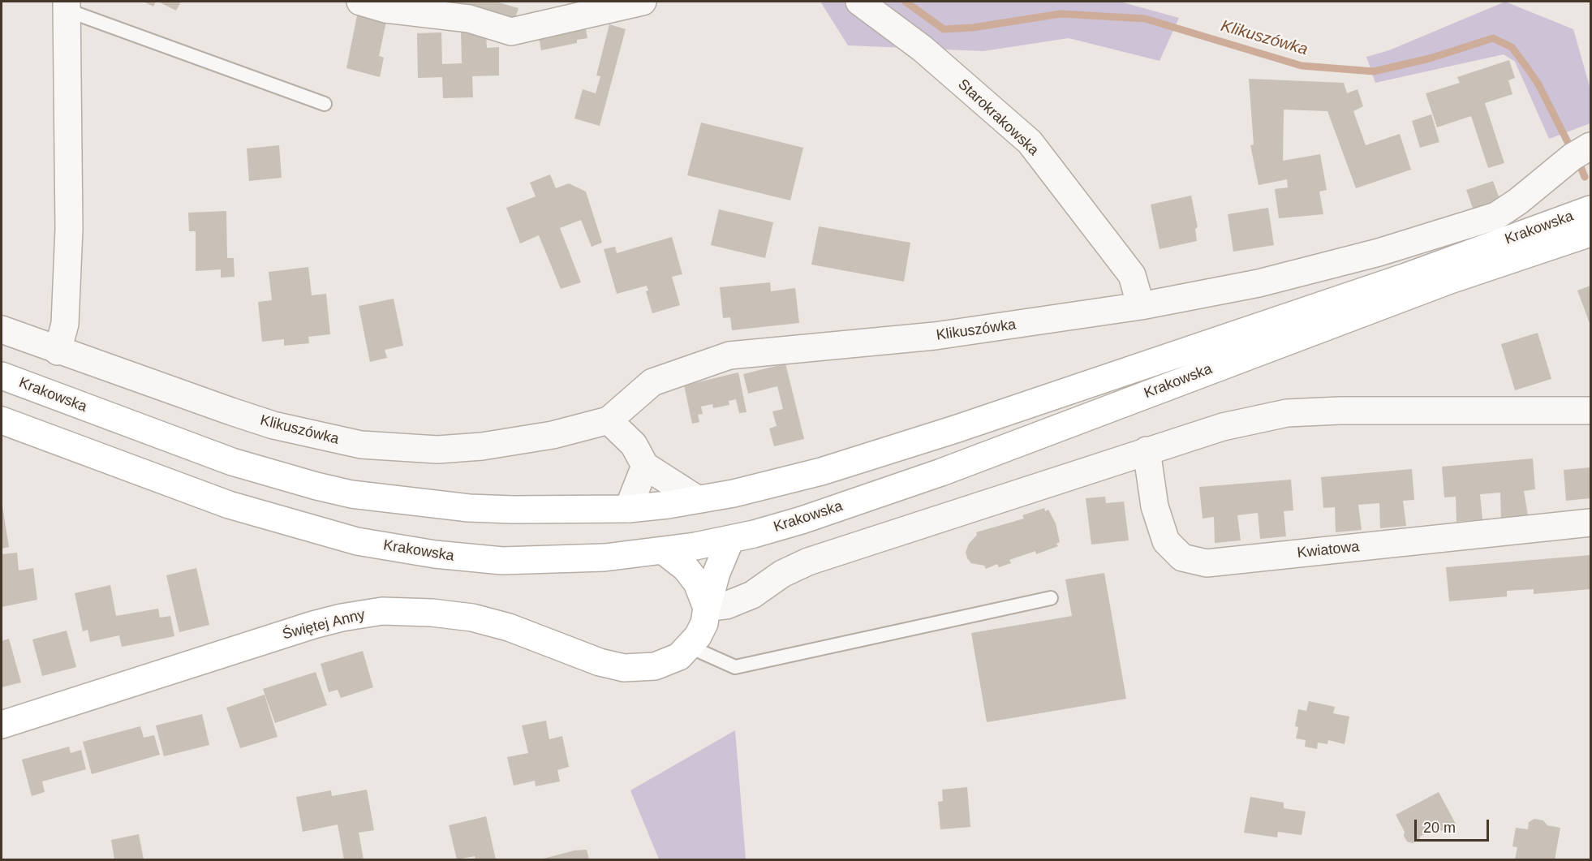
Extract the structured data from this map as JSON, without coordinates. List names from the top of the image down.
{
  "streets": {
    "main road": ["Krakowska", "Świętej Anny"],
    "street": ["Starokrakowska", "Klikuszówka", "Kwiatowa"]
  },
  "crossings": [
    ["Starokrakowska", "Klikuszówka"],
    ["Krakowska", "Świętej Anny"]
  ],
  "water": ["Klikuszówka"],
  "scale_bar": "20 m"
}
